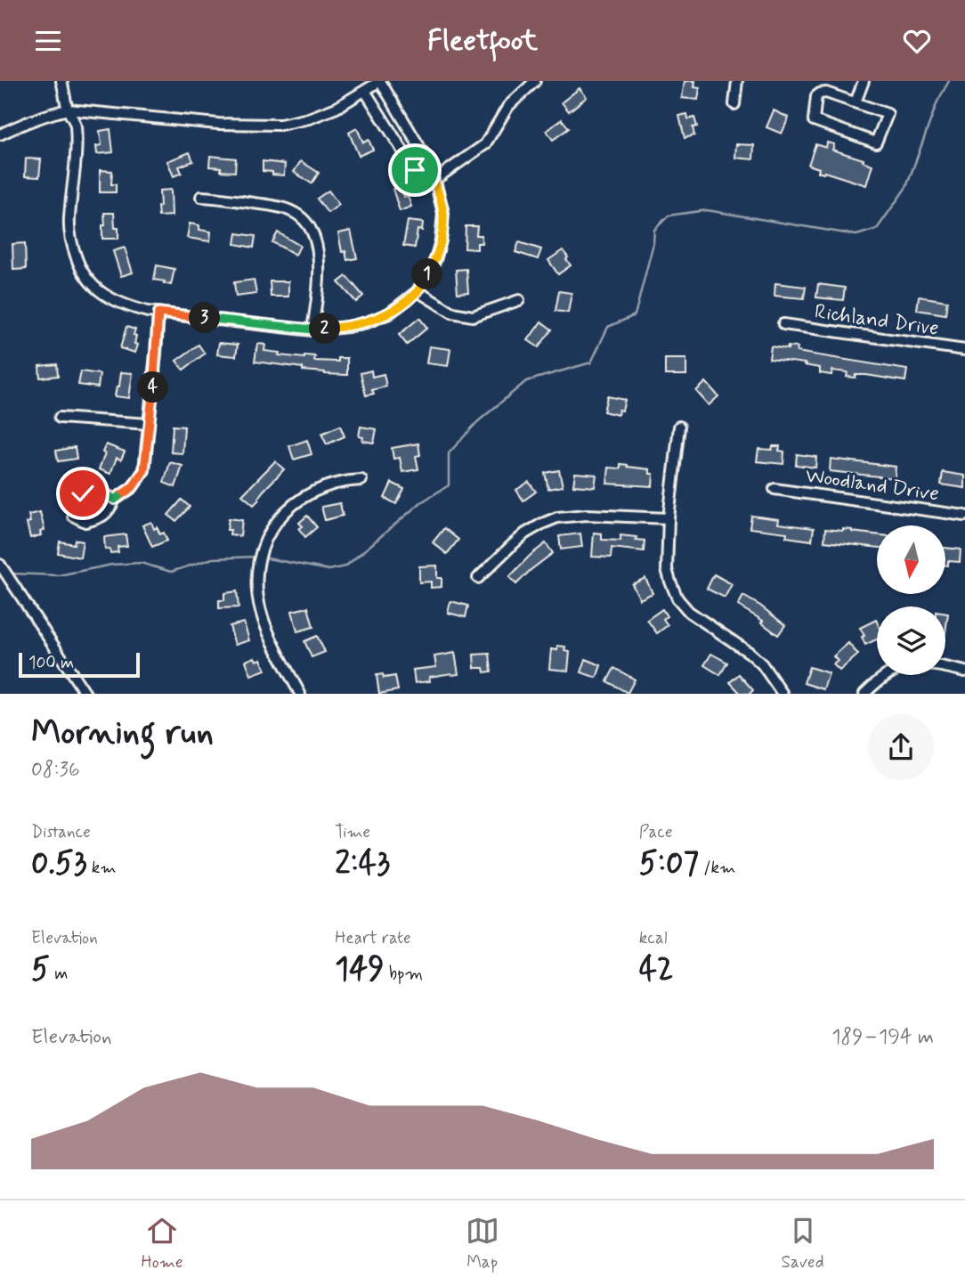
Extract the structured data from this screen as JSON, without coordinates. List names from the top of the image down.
{
  "streets": {
    "street": ["Richland Drive", "Woodland Drive"]
  },
  "scale_bar": "100 m",
  "north": "bottom",
  "page": {
    "header": "Fleetfoot",
    "pins": [
      "1",
      "3",
      "2",
      "4"
    ],
    "scale": "100 m",
    "heading": ["Morning run", "08:36"],
    "stats": [
      ["Distance", "0.53 km"],
      ["Time", "2:43"],
      ["Pace", "5:07 /km"],
      ["Elevation", "5 m"],
      ["Heart rate", "149 bpm"],
      ["kcal", "42"]
    ],
    "chart": ["Elevation", "189–194 m"],
    "tabs": ["Home", "Map", "Saved"]
  }
}
